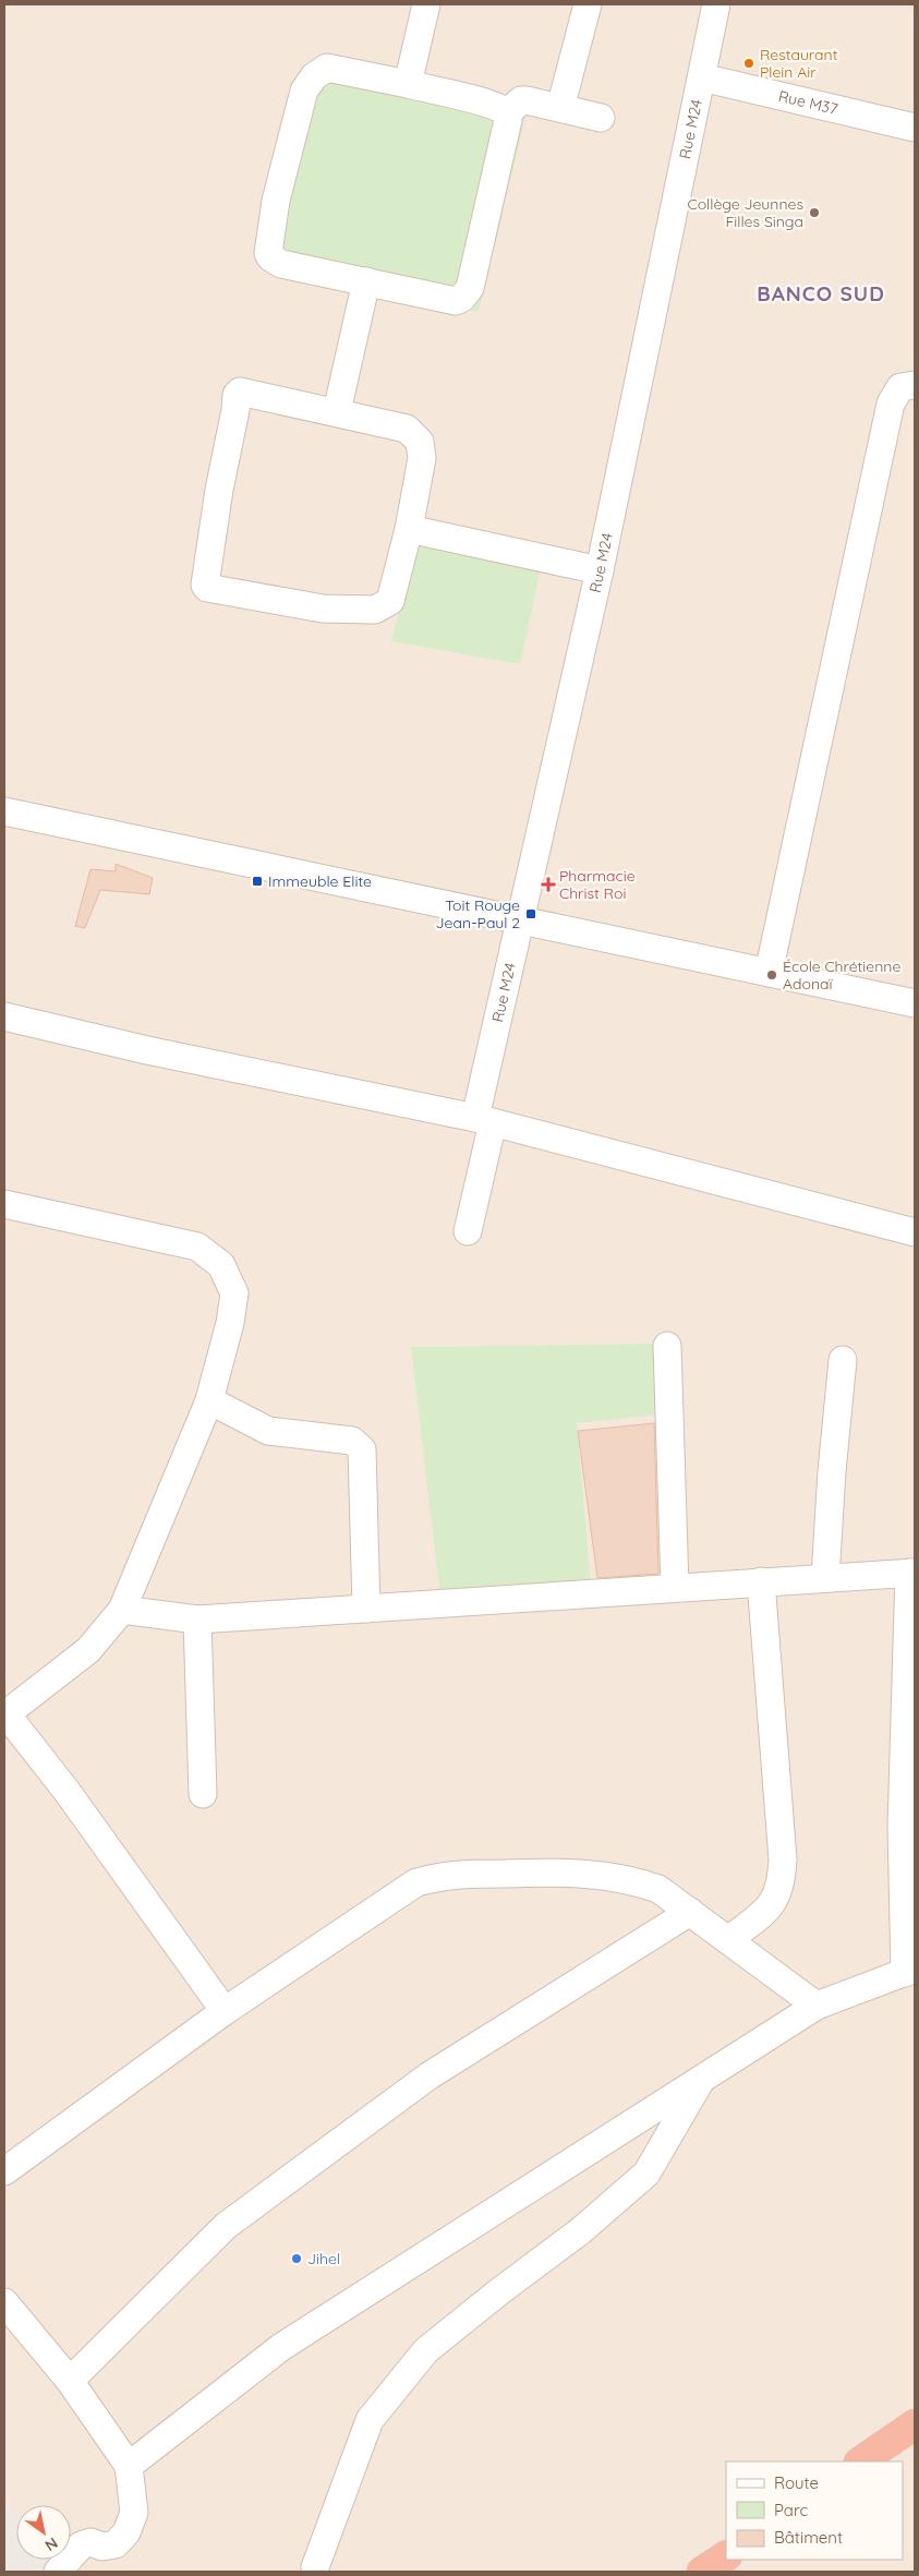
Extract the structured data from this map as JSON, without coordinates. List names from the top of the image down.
{
  "streets": {
    "street": ["Rue M37", "Rue M24"]
  },
  "crossings": [
    ["Rue M37", "Rue M24"]
  ],
  "districts": ["BANCO SUD"],
  "places": {
    "other": [
      "Restaurant Plein Air",
      "Collège Jeunnes Filles Singa",
      "École Chrétienne Adonaï",
      "Jihel"
    ],
    "transit": ["Immeuble Elite", "Toit Rouge Jean-Paul 2"],
    "health": ["Pharmacie Christ Roi"]
  },
  "legend": ["Route", "Parc", "Bâtiment"],
  "north": "bottom right"
}
